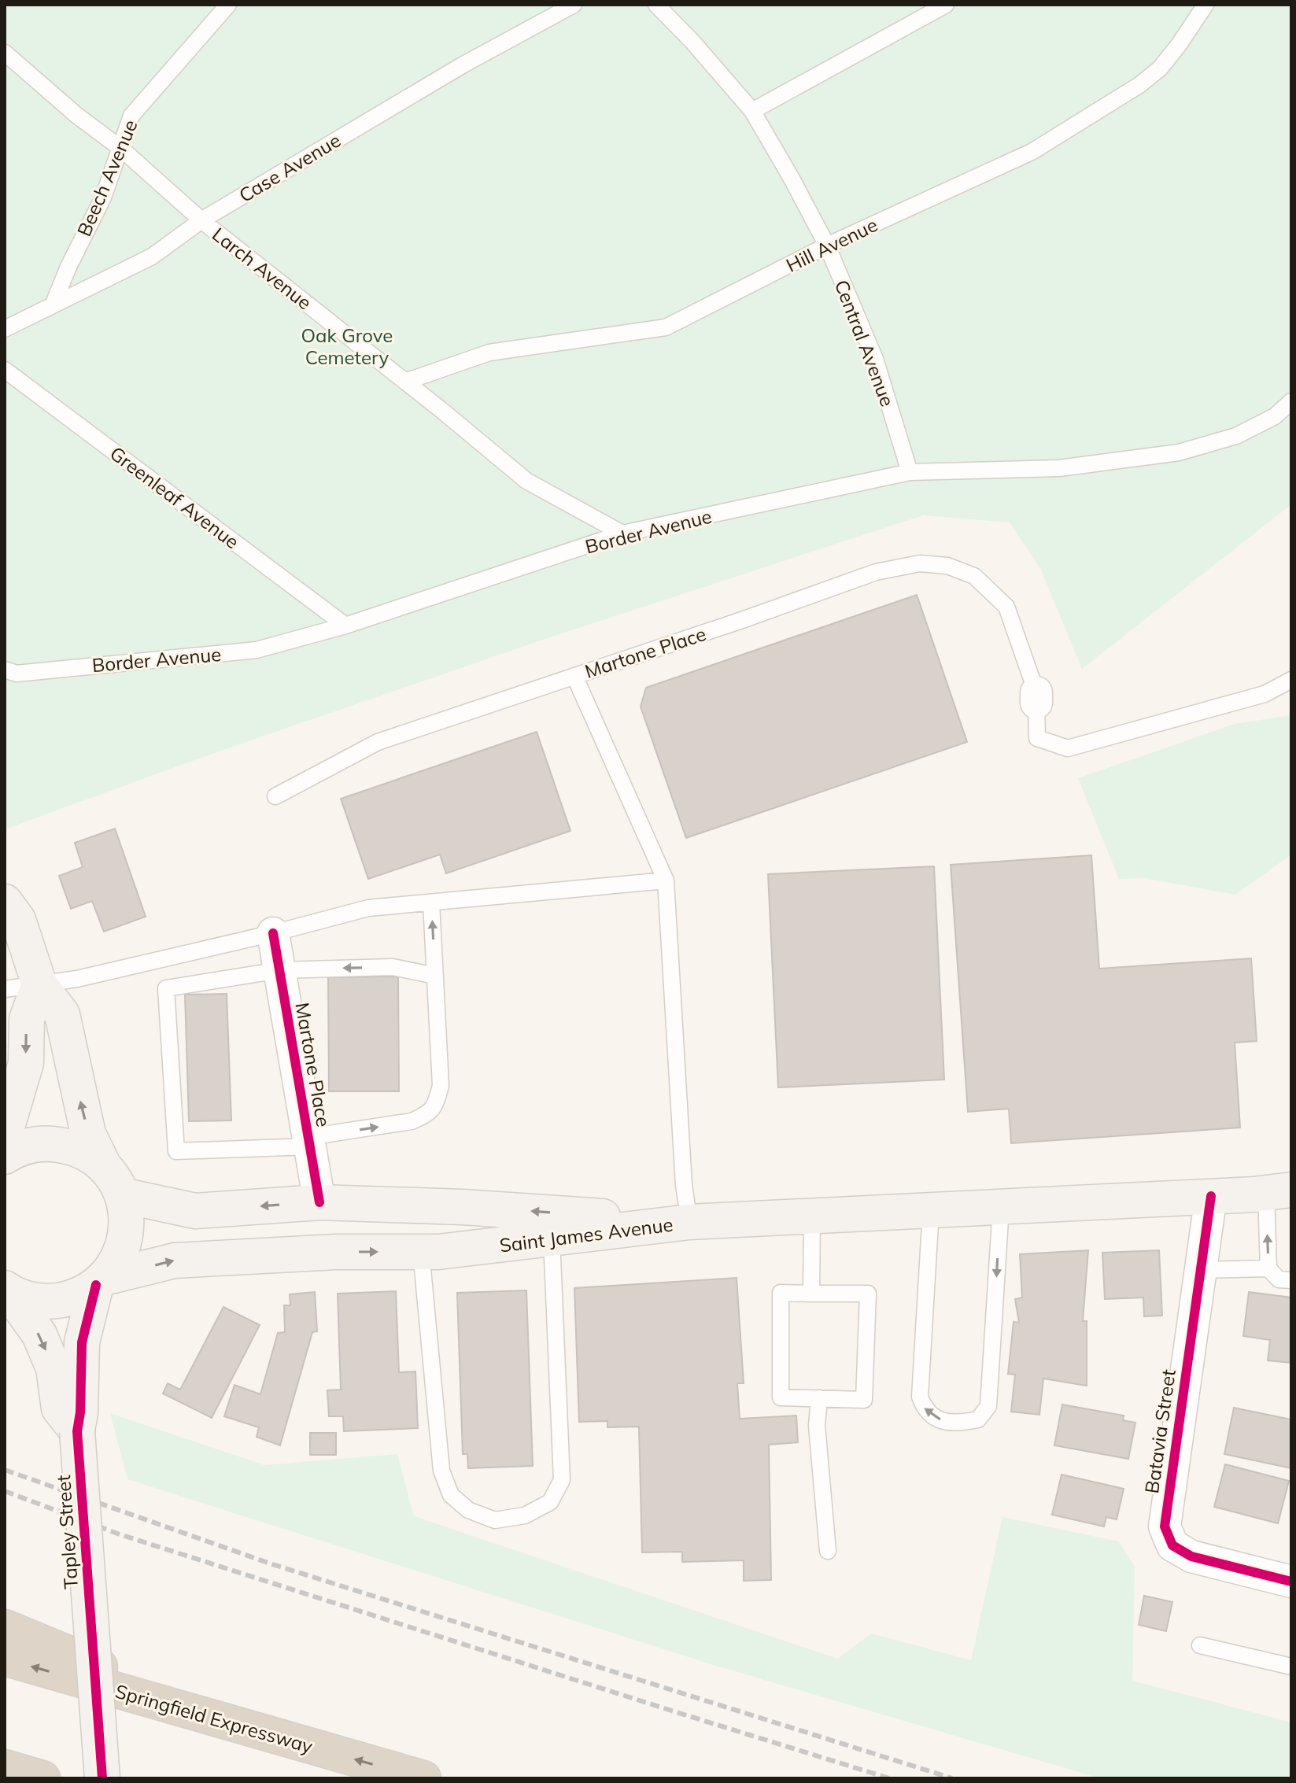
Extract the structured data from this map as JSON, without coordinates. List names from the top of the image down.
{
  "streets": {
    "highway": ["Springfield Expressway"],
    "main road": ["Saint James Avenue", "Tapley Street"],
    "street": ["Martone Place", "Batavia Street"],
    "lane": [
      "Case Avenue",
      "Beech Avenue",
      "Hill Avenue",
      "Larch Avenue",
      "Central Avenue",
      "Greenleaf Avenue",
      "Border Avenue"
    ]
  },
  "crossings": [
    ["Case Avenue", "Beech Avenue"],
    ["Case Avenue", "Larch Avenue"],
    ["Beech Avenue", "Larch Avenue"],
    ["Hill Avenue", "Larch Avenue"],
    ["Hill Avenue", "Central Avenue"],
    ["Larch Avenue", "Border Avenue"],
    ["Central Avenue", "Border Avenue"],
    ["Greenleaf Avenue", "Border Avenue"],
    ["Martone Place", "Saint James Avenue"],
    ["Saint James Avenue", "Tapley Street"]
  ],
  "parks": ["Oak Grove Cemetery"]
}
